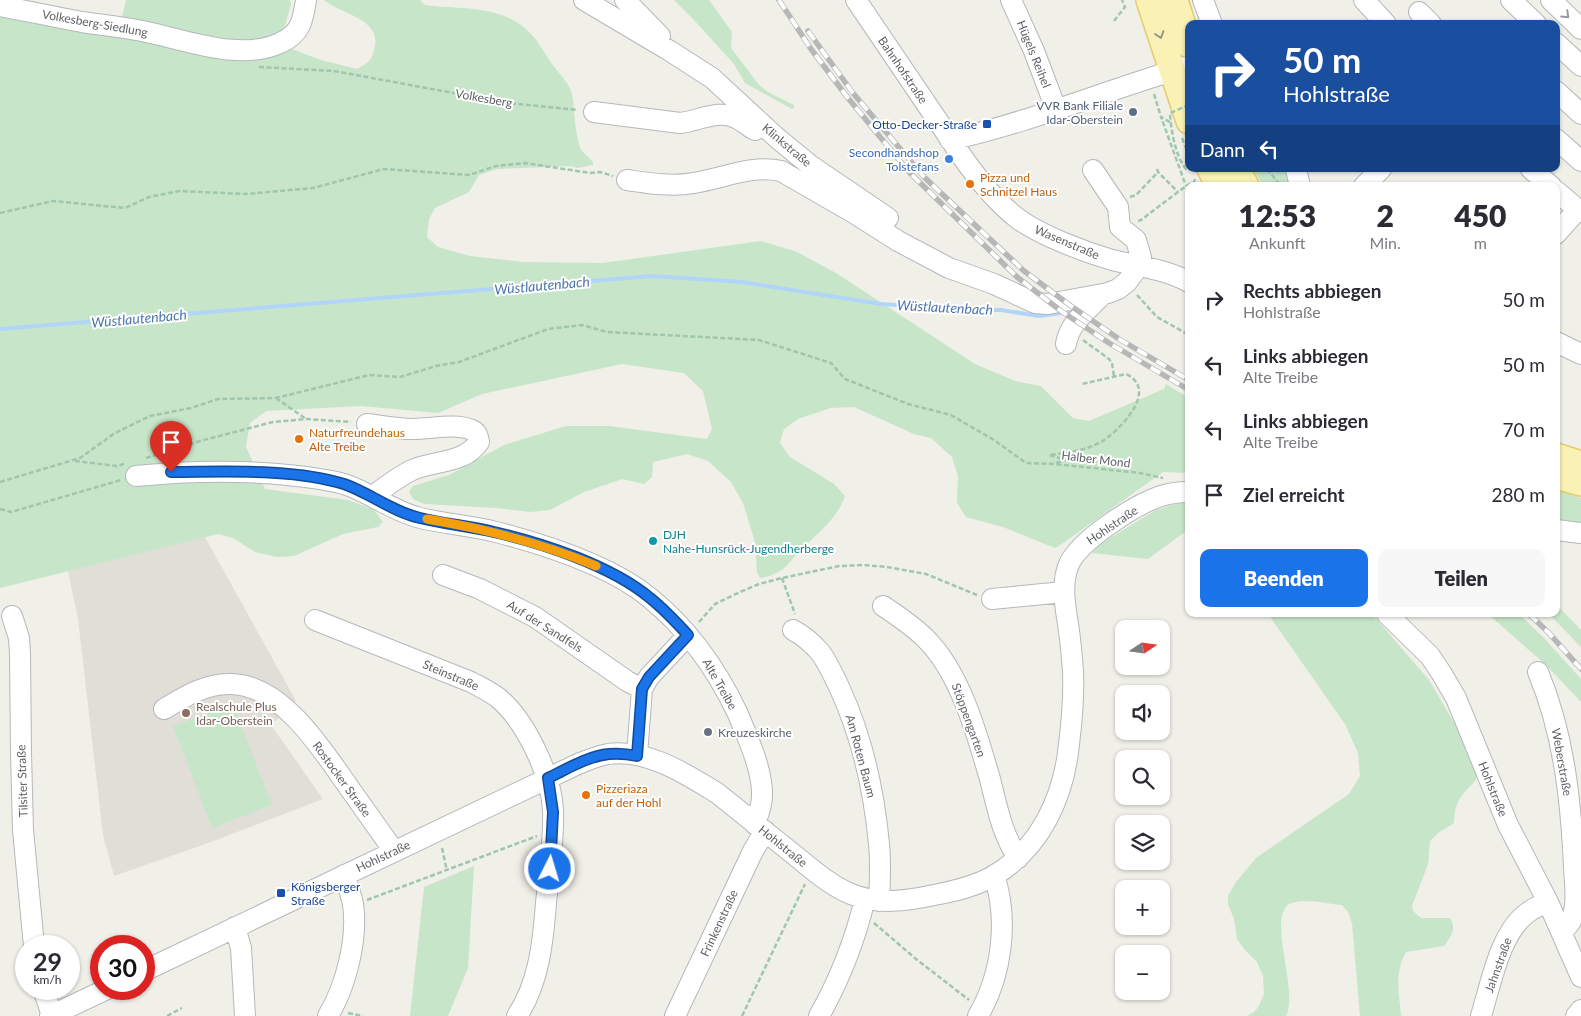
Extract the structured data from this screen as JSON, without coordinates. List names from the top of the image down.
{
  "streets": {
    "street": [
      "Volkesberg-Siedlung",
      "Hügels Reihel",
      "Bahnhofstraße",
      "Klinkstraße",
      "Wasenstraße",
      "Hohlstraße",
      "Auf der Sandfels",
      "Steinstraße",
      "Alte Treibe",
      "Stöppengarten",
      "Am Roten Baum",
      "Weberstraße",
      "Rostocker Straße",
      "Tilsiter Straße",
      "Frinkenstraße",
      "Jahnstraße"
    ],
    "path": ["Volkesberg", "Halber Mond"]
  },
  "crossings": [
    ["Bahnhofstraße", "Wasenstraße"],
    ["Hohlstraße", "Steinstraße"],
    ["Hohlstraße", "Alte Treibe"],
    ["Hohlstraße", "Stöppengarten"],
    ["Hohlstraße", "Am Roten Baum"],
    ["Hohlstraße", "Rostocker Straße"],
    ["Hohlstraße", "Frinkenstraße"],
    ["Hohlstraße", "Jahnstraße"],
    ["Alte Treibe", "Frinkenstraße"]
  ],
  "water": ["Wüstlautenbach"],
  "places": {
    "other": [
      "VVR Bank Filiale Idar-Oberstein",
      "Secondhandshop Tolstefans",
      "Pizza und Schnitzel Haus",
      "Naturfreundehaus Alte Treibe",
      "DJH Nahe-Hunsrück-Jugendherberge",
      "Realschule Plus Idar-Oberstein",
      "Kreuzeskirche",
      "Pizzeriaza auf der Hohl"
    ],
    "transit": ["Otto-Decker-Straße", "Königsberger Straße"]
  },
  "north": "right",
  "page": {
    "turn": ["50 m", "Hohlstraße"],
    "then": "Dann",
    "eta": [
      "12:53",
      "Ankunft",
      "2",
      "Min.",
      "450",
      "m"
    ],
    "list": [
      {
        "name": "Rechts abbiegen",
        "note": "Hohlstraße",
        "value": "50 m"
      },
      {
        "name": "Links abbiegen",
        "note": "Alte Treibe",
        "value": "50 m"
      },
      {
        "name": "Links abbiegen",
        "note": "Alte Treibe",
        "value": "70 m"
      },
      {
        "name": "Ziel erreicht",
        "value": "280 m"
      }
    ],
    "buttons": ["Beenden", "Teilen"],
    "map_buttons": ["+", "−"],
    "speed": "29 km/h",
    "limit": "30"
  }
}
